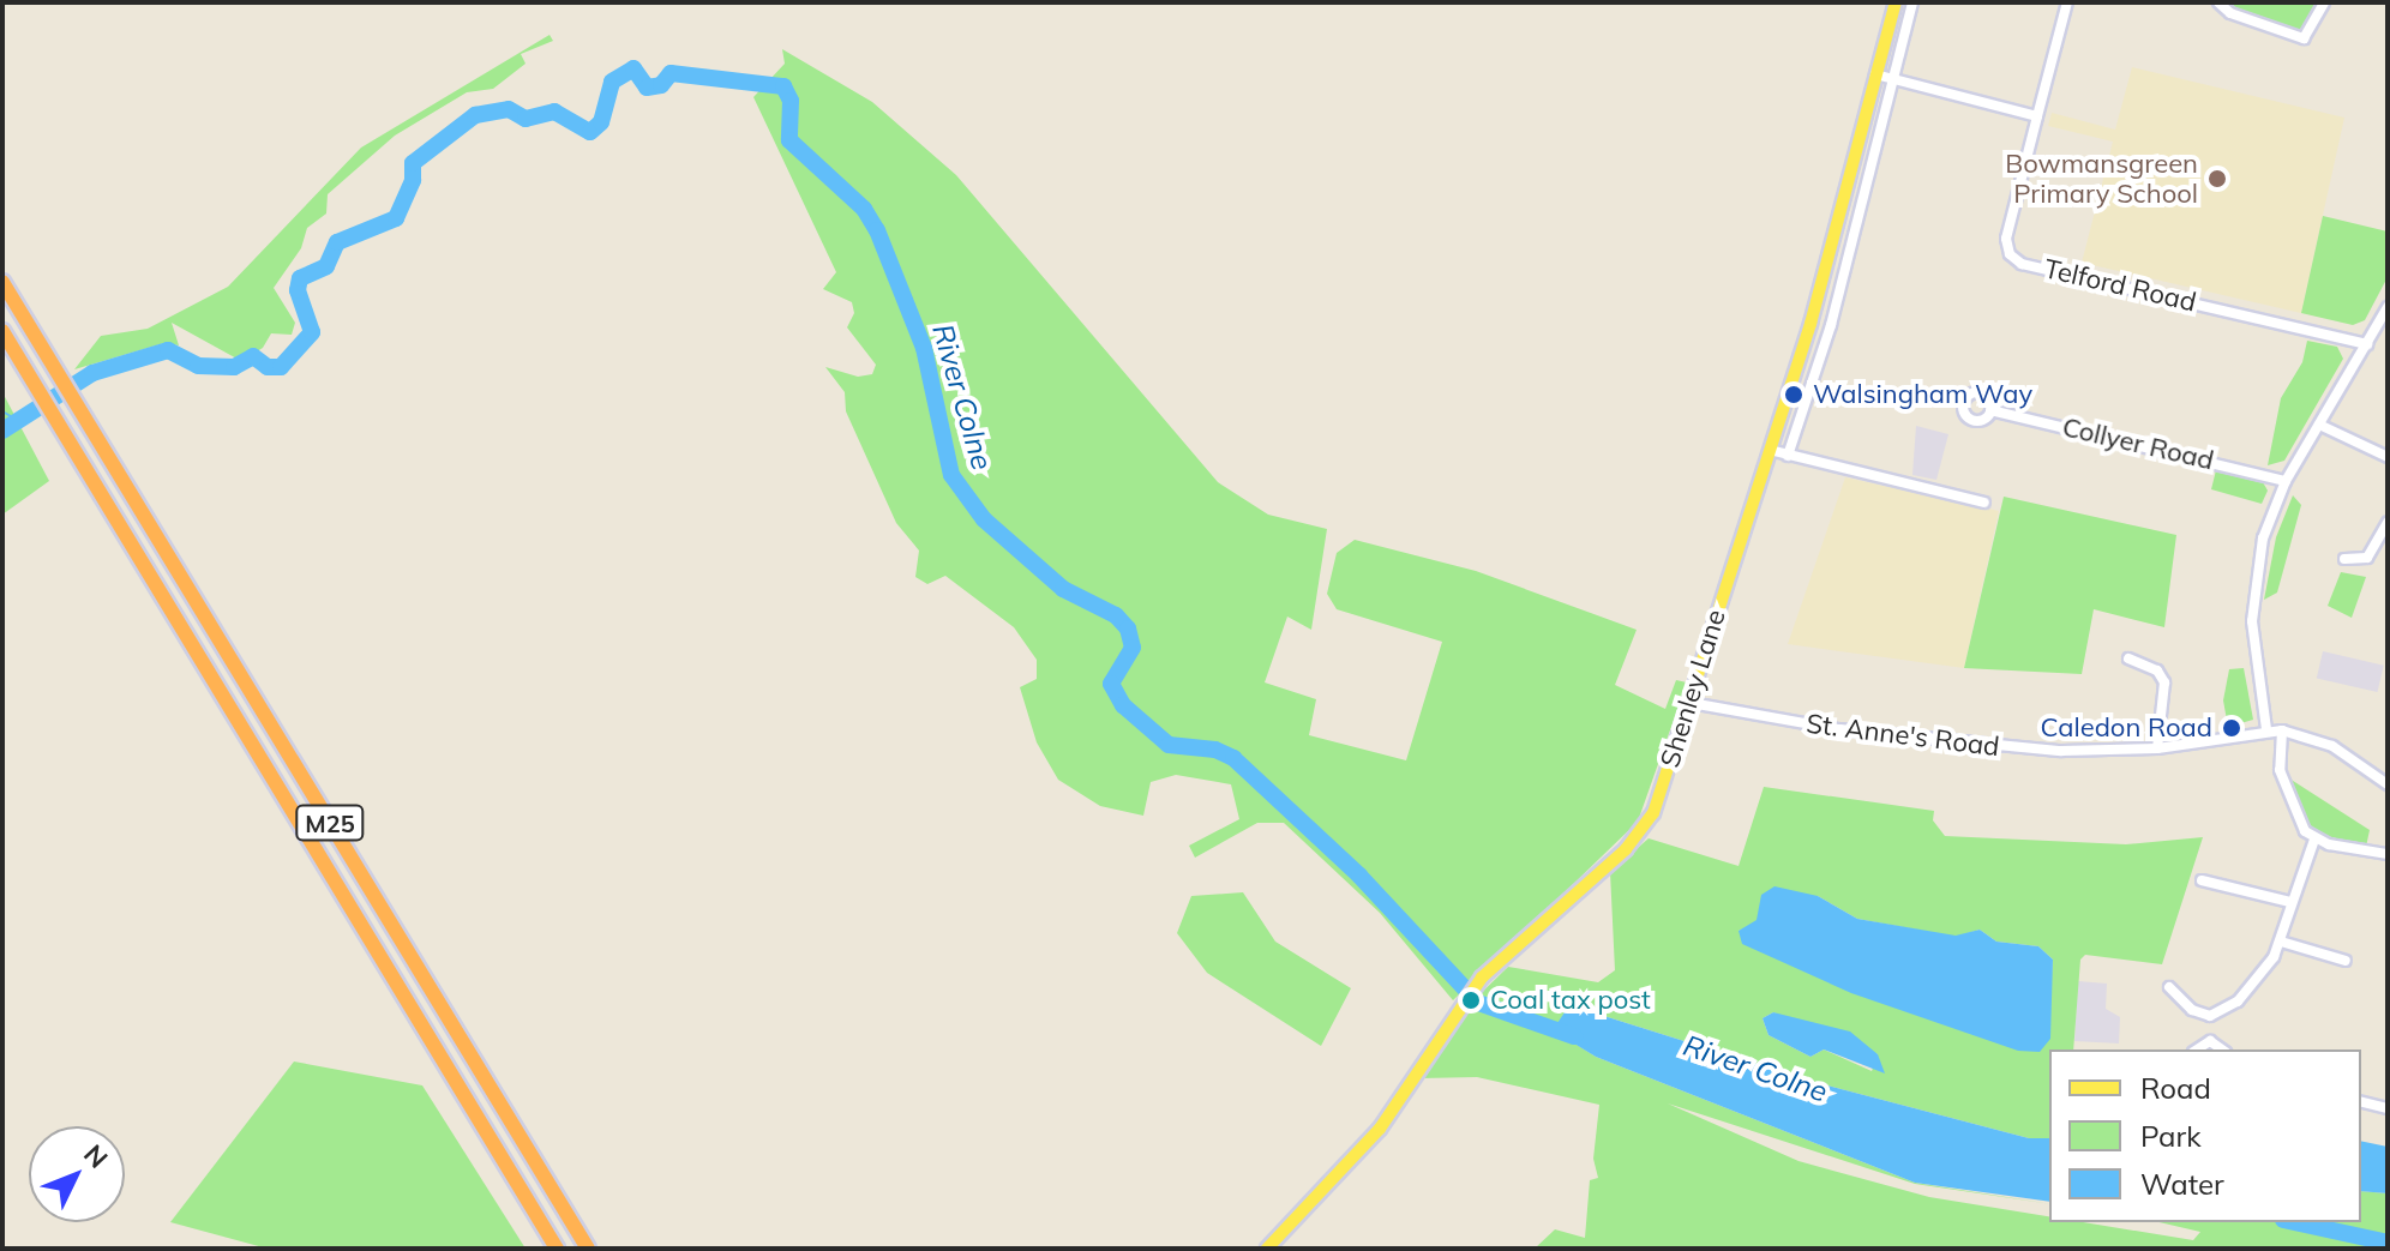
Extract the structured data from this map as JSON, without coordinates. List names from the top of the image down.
{
  "streets": {
    "highway": ["M25"],
    "main road": ["Shenley Lane"],
    "street": ["Telford Road", "Collyer Road", "St. Anne's Road"]
  },
  "crossings": [
    ["Shenley Lane", "St. Anne's Road"]
  ],
  "water": ["River Colne"],
  "places": [
    "Bowmansgreen Primary School",
    "Walsingham Way",
    "Caledon Road",
    "Coal tax post"
  ],
  "legend": ["Road", "Park", "Water"],
  "north": "top right"
}
